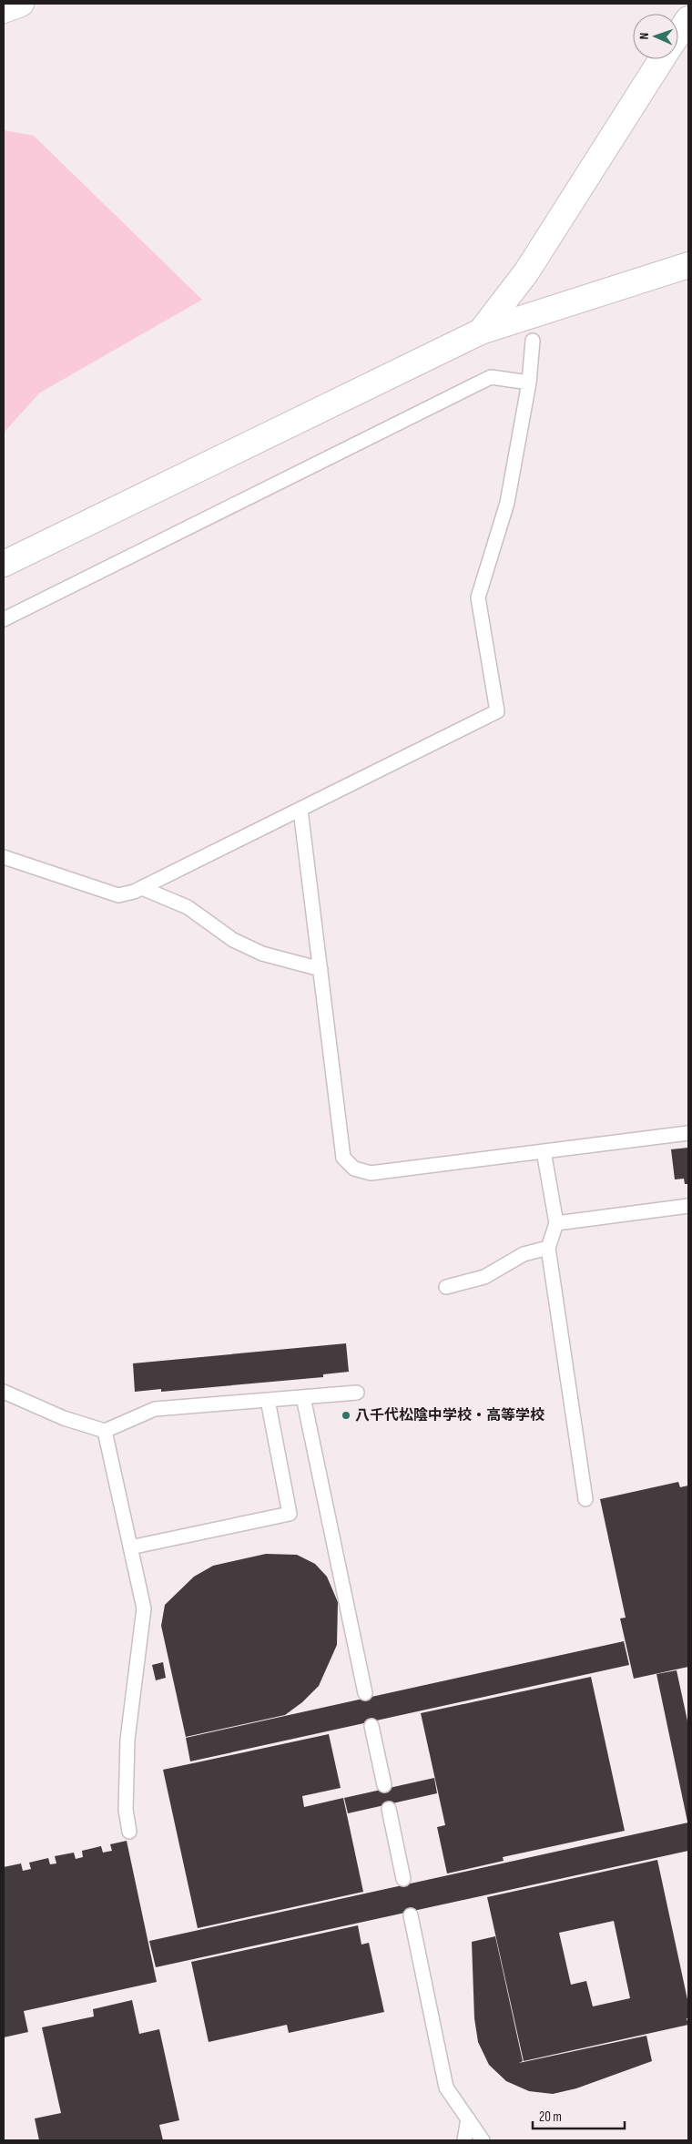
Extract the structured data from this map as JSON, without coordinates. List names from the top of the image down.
{
  "places": ["八千代松陰中学校・高等学校"],
  "scale_bar": "20 m",
  "north": "left"
}
